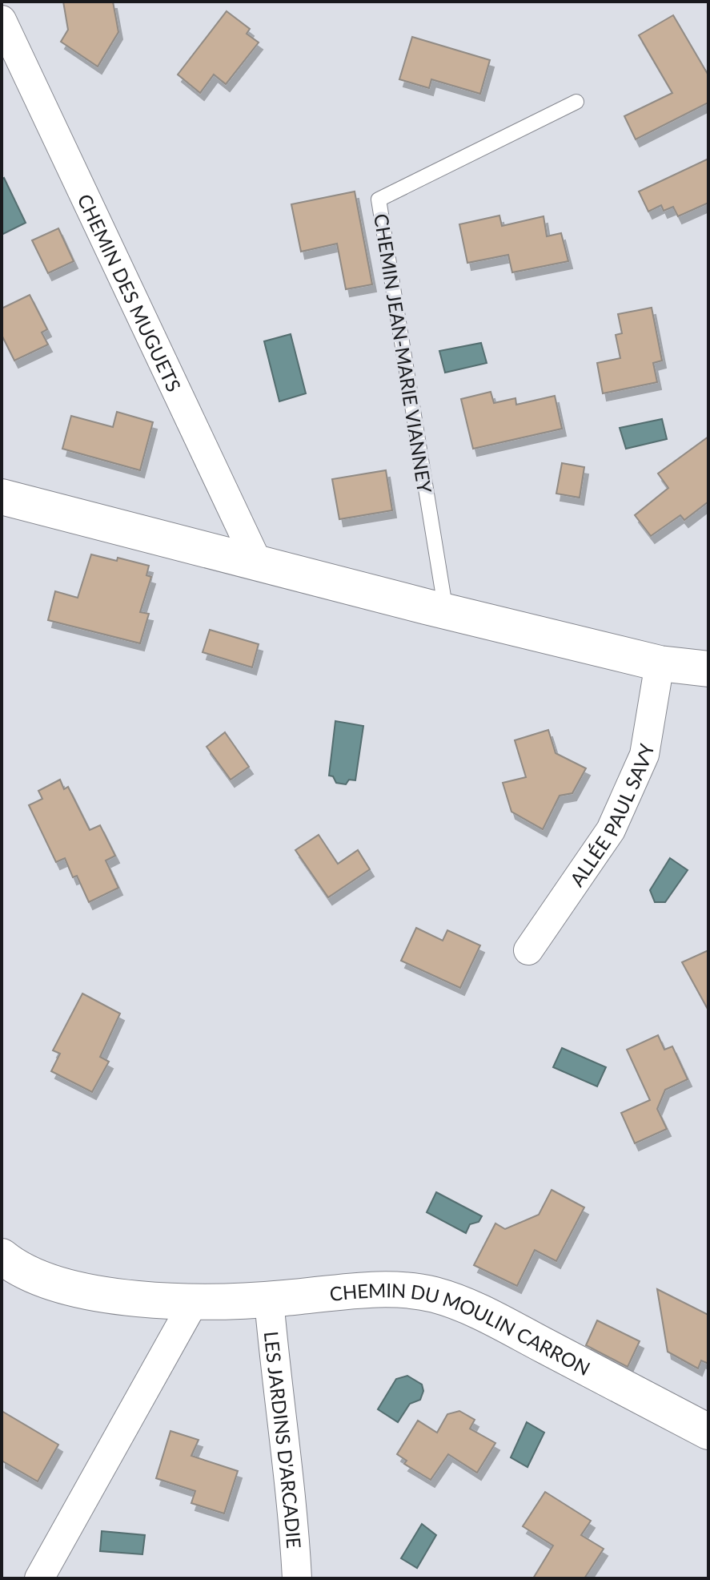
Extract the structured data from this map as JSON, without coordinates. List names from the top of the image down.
{
  "streets": {
    "street": [
      "CHEMIN DES MUGUETS",
      "ALLÉE PAUL SAVY",
      "CHEMIN DU MOULIN CARRON",
      "LES JARDINS D'ARCADIE"
    ],
    "lane": ["CHEMIN JEAN-MARIE VIANNEY"]
  },
  "crossings": [
    ["CHEMIN DU MOULIN CARRON", "LES JARDINS D'ARCADIE"]
  ]
}
